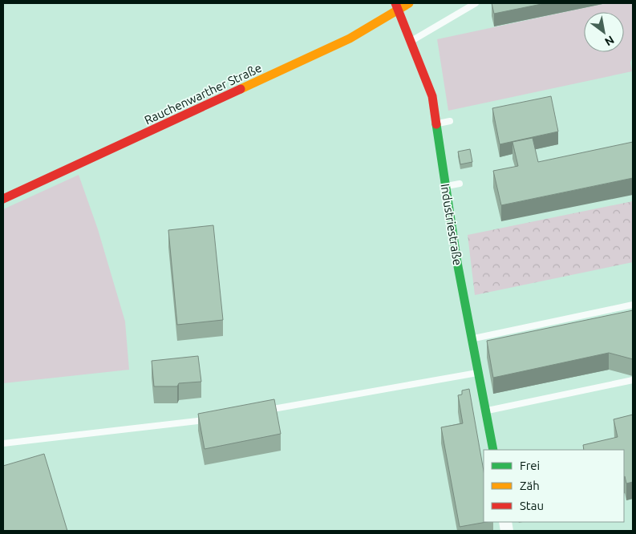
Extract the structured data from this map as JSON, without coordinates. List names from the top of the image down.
{
  "streets": {
    "street": ["Rauchenwarther Straße", "Industriestraße"]
  },
  "crossings": [
    ["Rauchenwarther Straße", "Industriestraße"]
  ],
  "legend": ["Frei", "Zäh", "Stau"],
  "north": "bottom right"
}
